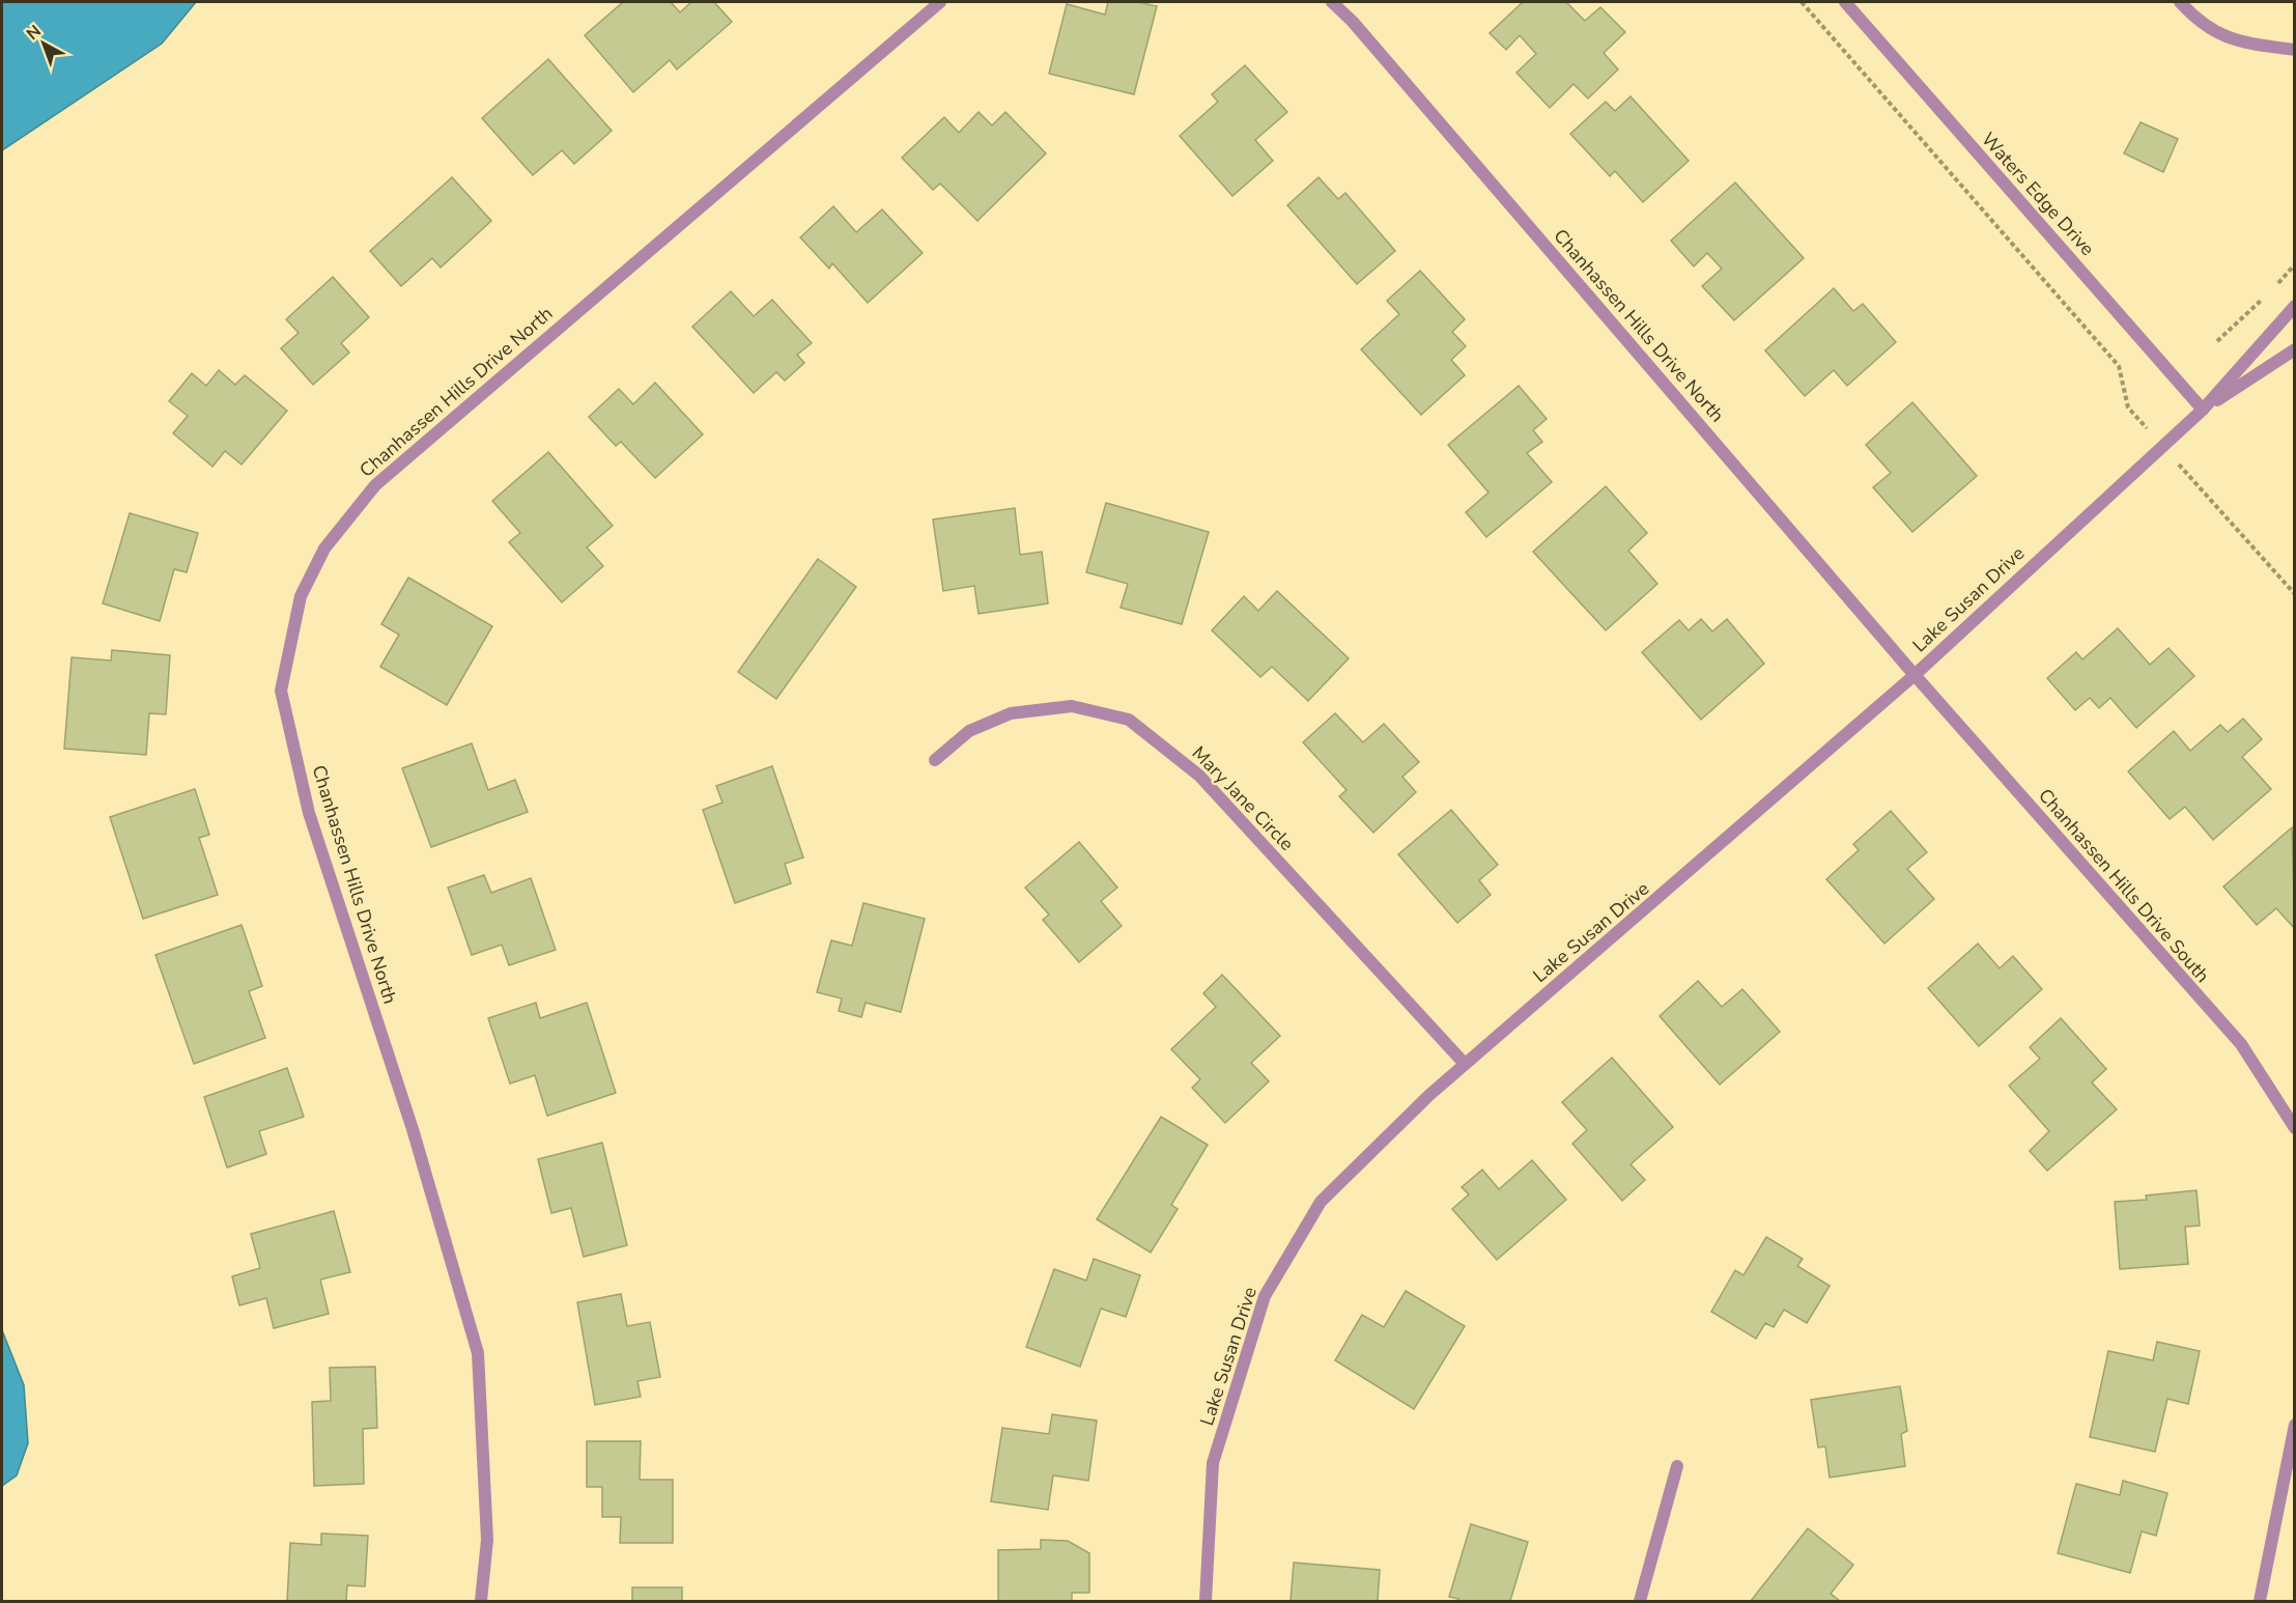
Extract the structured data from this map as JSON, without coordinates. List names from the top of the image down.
{
  "streets": {
    "street": [
      "Waters Edge Drive",
      "Chanhassen Hills Drive North",
      "Lake Susan Drive",
      "Mary Jane Circle",
      "Chanhassen Hills Drive South"
    ]
  },
  "crossings": [
    ["Waters Edge Drive", "Lake Susan Drive"],
    ["Chanhassen Hills Drive North", "Lake Susan Drive"],
    ["Chanhassen Hills Drive North", "Chanhassen Hills Drive South"],
    ["Lake Susan Drive", "Mary Jane Circle"],
    ["Lake Susan Drive", "Chanhassen Hills Drive South"]
  ],
  "north": "top left"
}
